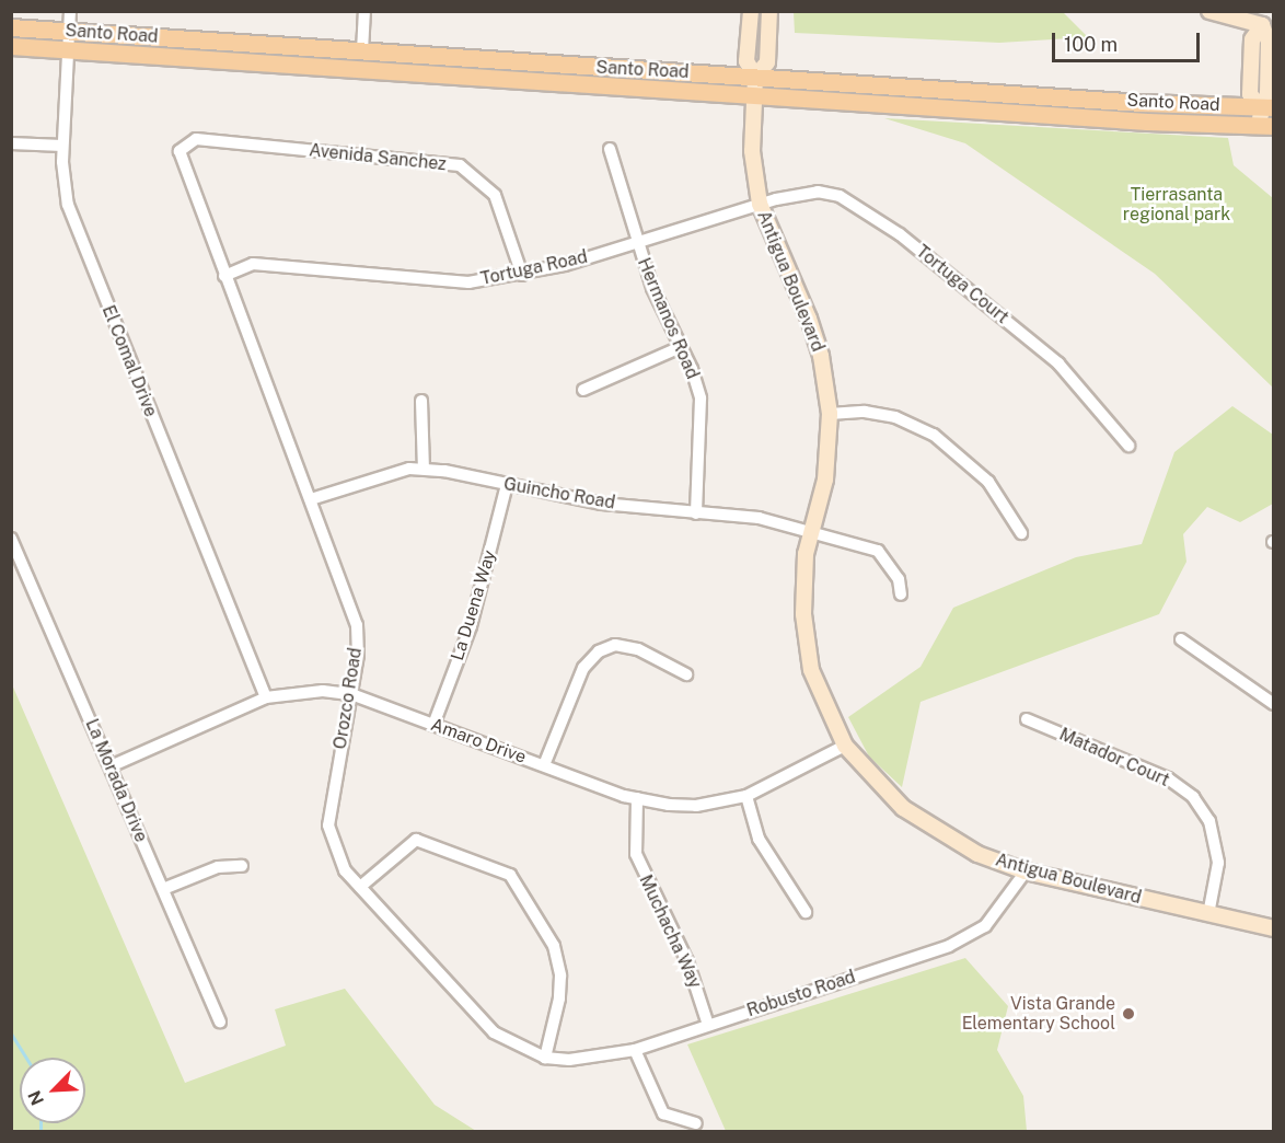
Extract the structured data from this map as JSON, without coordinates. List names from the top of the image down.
{
  "streets": {
    "main road": ["Santo Road"],
    "street": [
      "Avenida Sanchez",
      "Tortuga Road",
      "Antigua Boulevard",
      "Tortuga Court",
      "Hermanos Road",
      "El Comal Drive",
      "Guincho Road",
      "La Duena Way",
      "Orozco Road",
      "Amaro Drive",
      "Matador Court",
      "La Morada Drive",
      "Muchacha Way",
      "Robusto Road"
    ]
  },
  "crossings": [
    ["Santo Road", "Antigua Boulevard"],
    ["Santo Road", "El Comal Drive"],
    ["Avenida Sanchez", "Tortuga Road"],
    ["Avenida Sanchez", "Orozco Road"],
    ["Tortuga Road", "Antigua Boulevard"],
    ["Tortuga Road", "Tortuga Court"],
    ["Tortuga Road", "Hermanos Road"],
    ["Tortuga Road", "Orozco Road"],
    ["Antigua Boulevard", "Tortuga Court"],
    ["Antigua Boulevard", "Guincho Road"],
    ["Antigua Boulevard", "Amaro Drive"],
    ["Antigua Boulevard", "Matador Court"],
    ["Antigua Boulevard", "Robusto Road"],
    ["Hermanos Road", "Guincho Road"],
    ["El Comal Drive", "Amaro Drive"],
    ["Guincho Road", "La Duena Way"],
    ["Guincho Road", "Orozco Road"],
    ["La Duena Way", "Amaro Drive"],
    ["Orozco Road", "Amaro Drive"],
    ["Orozco Road", "Robusto Road"],
    ["Amaro Drive", "La Morada Drive"],
    ["Amaro Drive", "Muchacha Way"],
    ["Muchacha Way", "Robusto Road"]
  ],
  "parks": ["Tierrasanta regional park"],
  "places": ["Vista Grande Elementary School"],
  "scale_bar": "100 m",
  "north": "bottom left"
}
